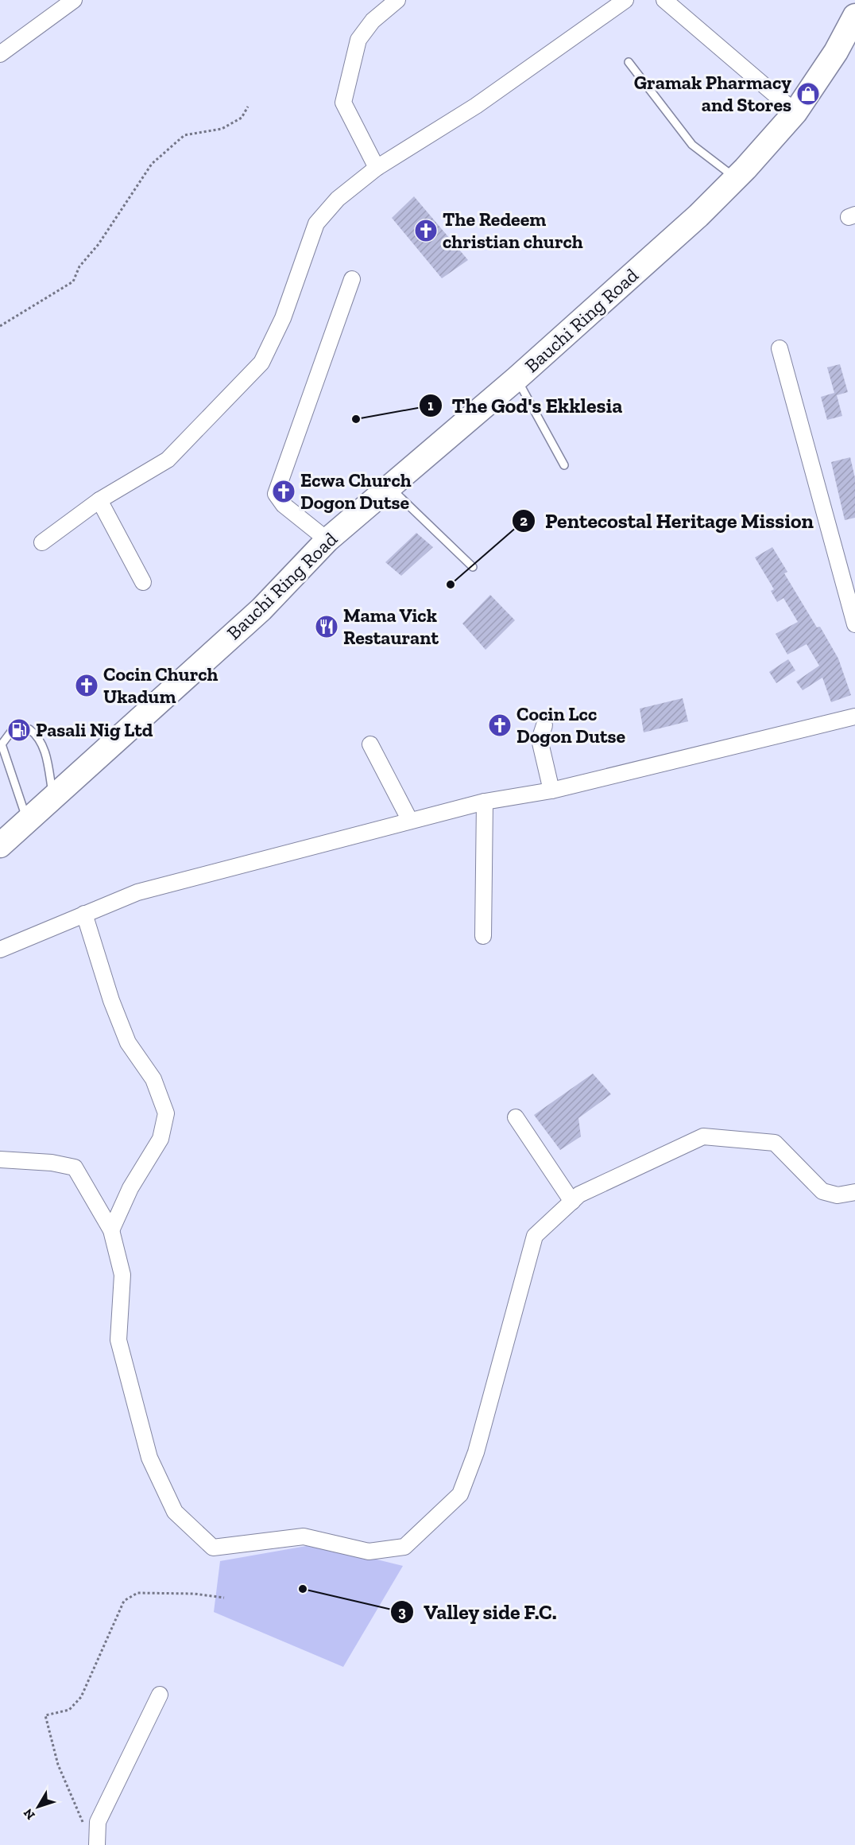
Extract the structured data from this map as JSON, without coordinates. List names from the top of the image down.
{
  "streets": {
    "main road": ["Bauchi Ring Road"]
  },
  "places": {
    "shop": ["Gramak Pharmacy and Stores"],
    "church": [
      "The Redeem christian church",
      "Ecwa Church Dogon Dutse",
      "Cocin Church Ukadum",
      "Cocin Lcc Dogon Dutse"
    ],
    "other": ["The God's Ekklesia", "Pentecostal Heritage Mission", "Valley side F.C."],
    "restaurant": ["Mama Vick Restaurant"],
    "fuel station": ["Pasali Nig Ltd"]
  },
  "north": "bottom left"
}
